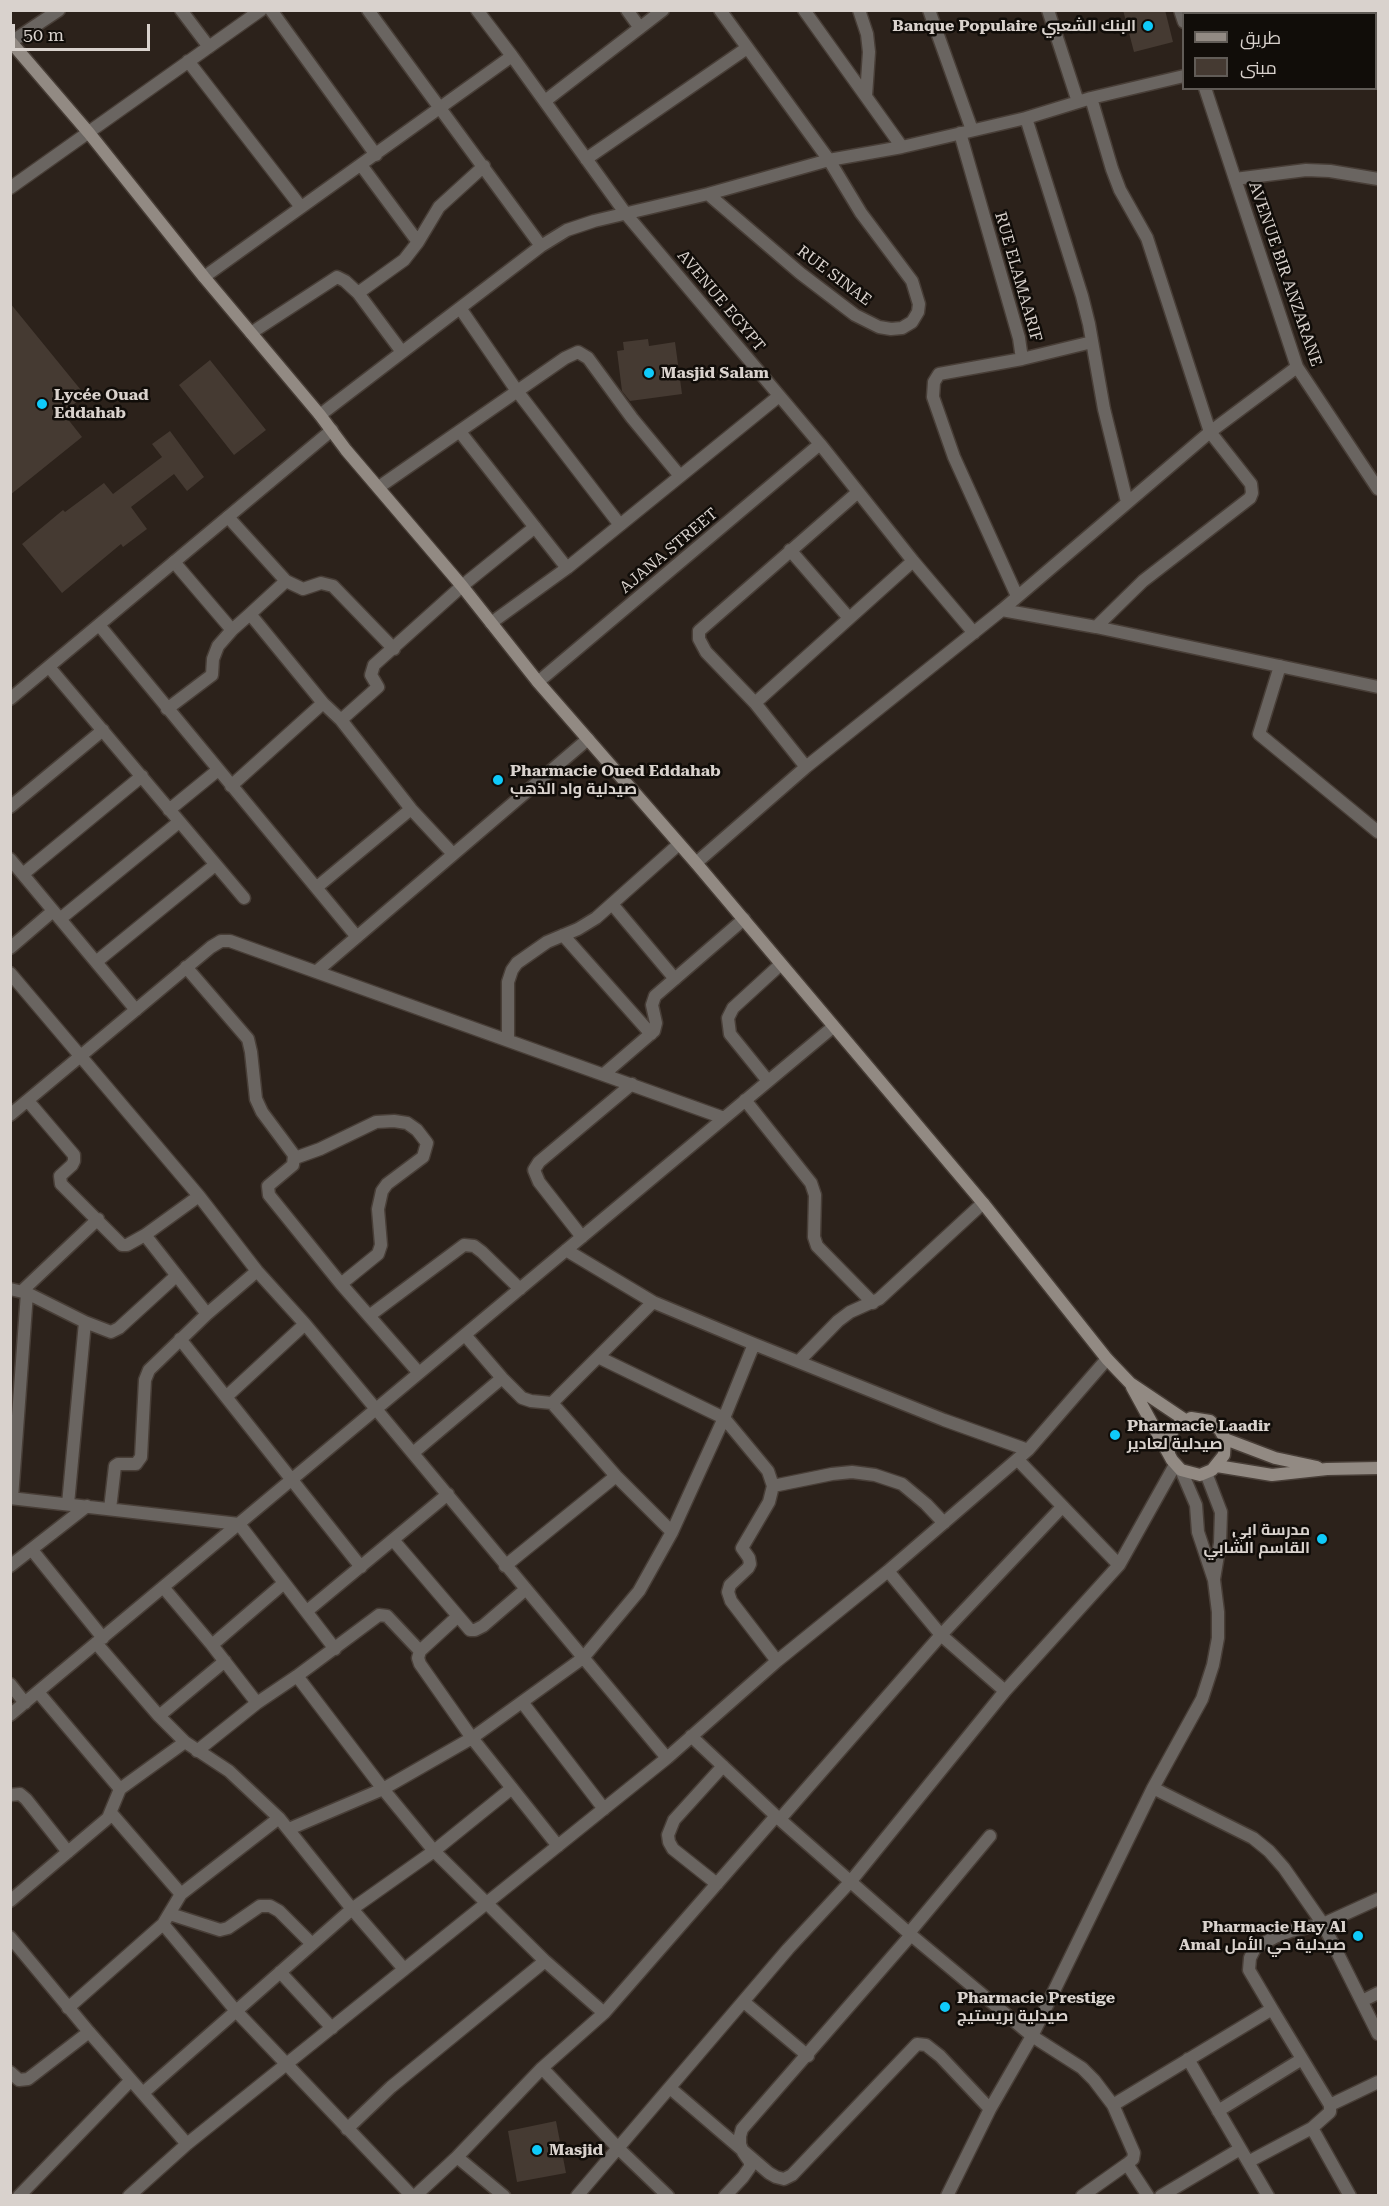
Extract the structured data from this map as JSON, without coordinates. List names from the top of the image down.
{
  "streets": {
    "street": [
      "AVENUE BIR ANZARANE",
      "RUE SINAE",
      "RUE ELAMAARIF",
      "AVENUE EGYPT",
      "AJANA STREET"
    ]
  },
  "crossings": [
    ["AVENUE EGYPT", "AJANA STREET"]
  ],
  "places": [
    "Banque Populaire البنك الشعبي",
    "Masjid Salam",
    "Lycée Ouad Eddahab",
    "Pharmacie Oued Eddahab صيدلية واد الذهب",
    "Pharmacie Laadir صيدلية لعادير",
    "مدرسة ابي القاسم الشابي",
    "Pharmacie Hay Al Amal صيدلية حي الأمل",
    "Pharmacie Prestige صيدلية بريستيج",
    "Masjid"
  ],
  "legend": ["طريق", "مبنى"],
  "scale_bar": "50 m"
}
